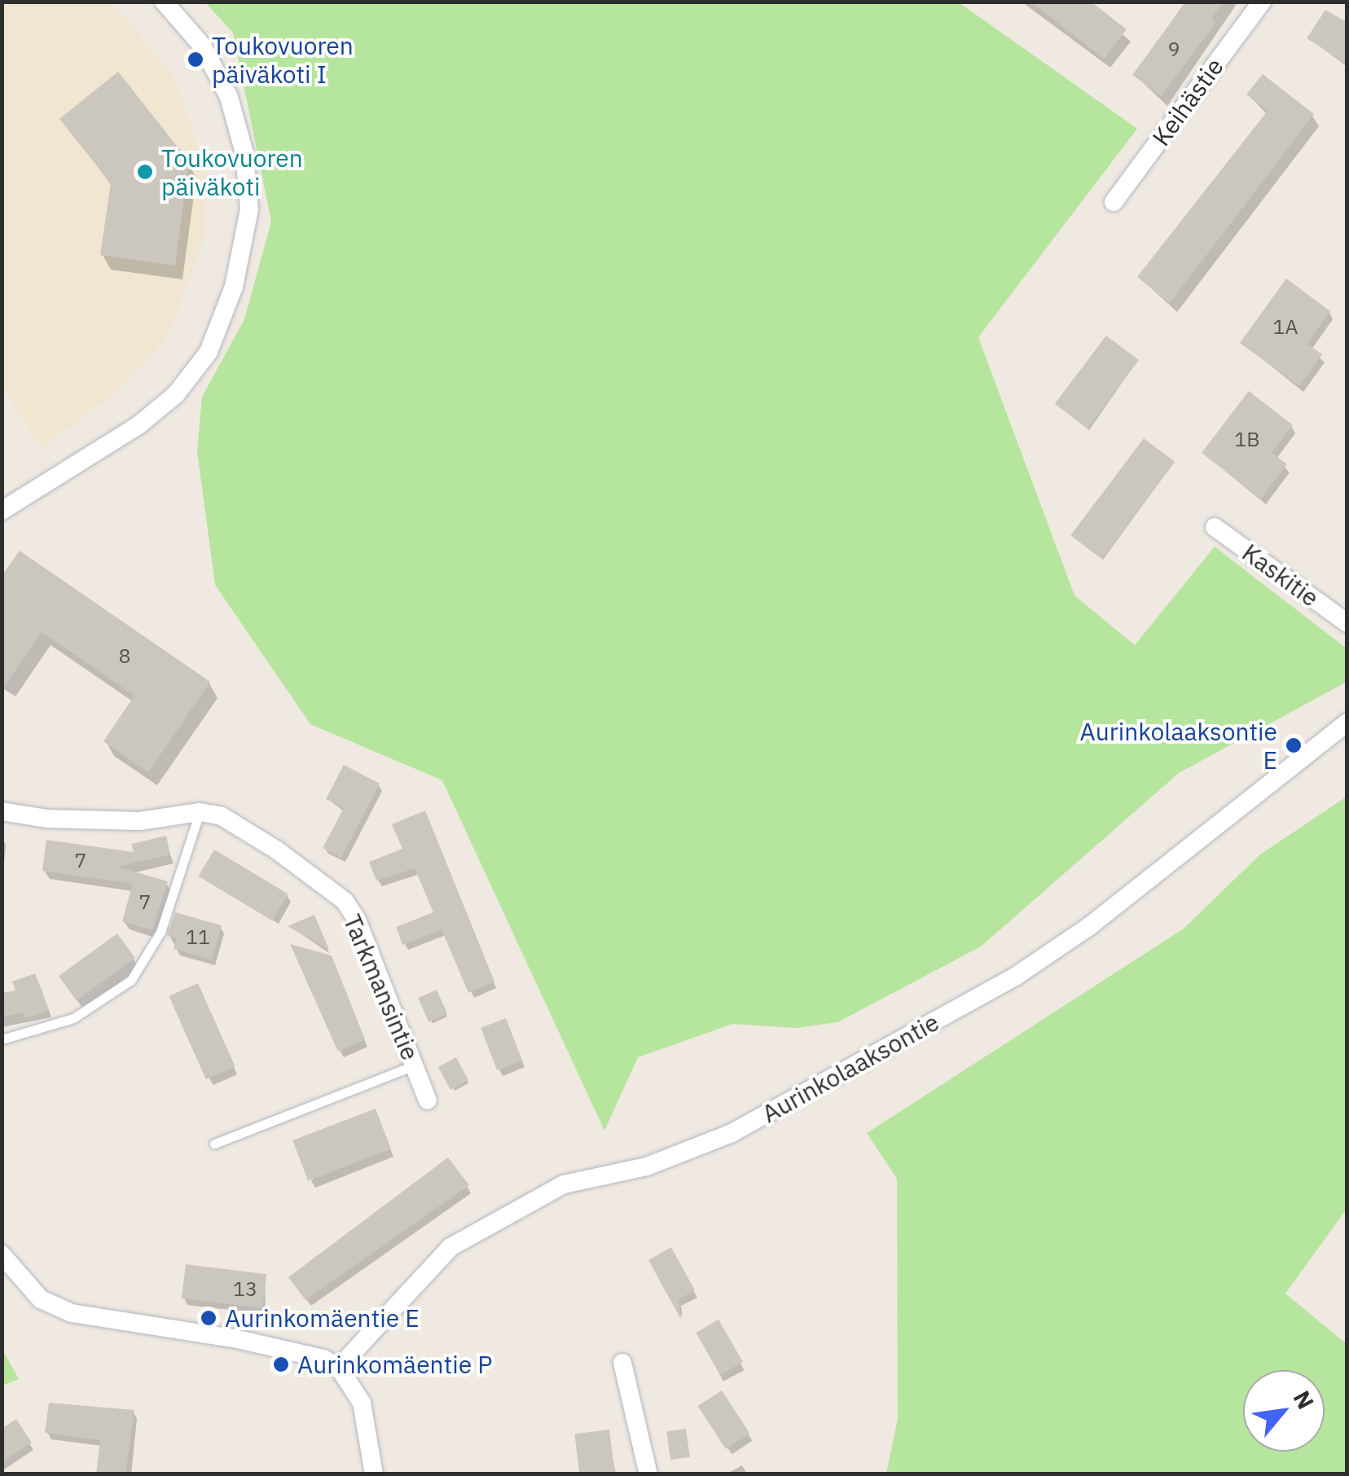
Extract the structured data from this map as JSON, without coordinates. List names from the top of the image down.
{
  "streets": {
    "street": [
      "Keihästie",
      "Kaskitie",
      "Tarkmansintie",
      "Aurinkolaaksontie"
    ]
  },
  "places": [
    "Toukovuoren päiväkoti I",
    "Toukovuoren päiväkoti",
    "Aurinkolaaksontie E",
    "Aurinkomäentie E",
    "Aurinkomäentie P"
  ],
  "house_numbers": [
    "9",
    "1A",
    "1B",
    "8",
    "7",
    "7",
    "11",
    "13"
  ],
  "north": "top right"
}
